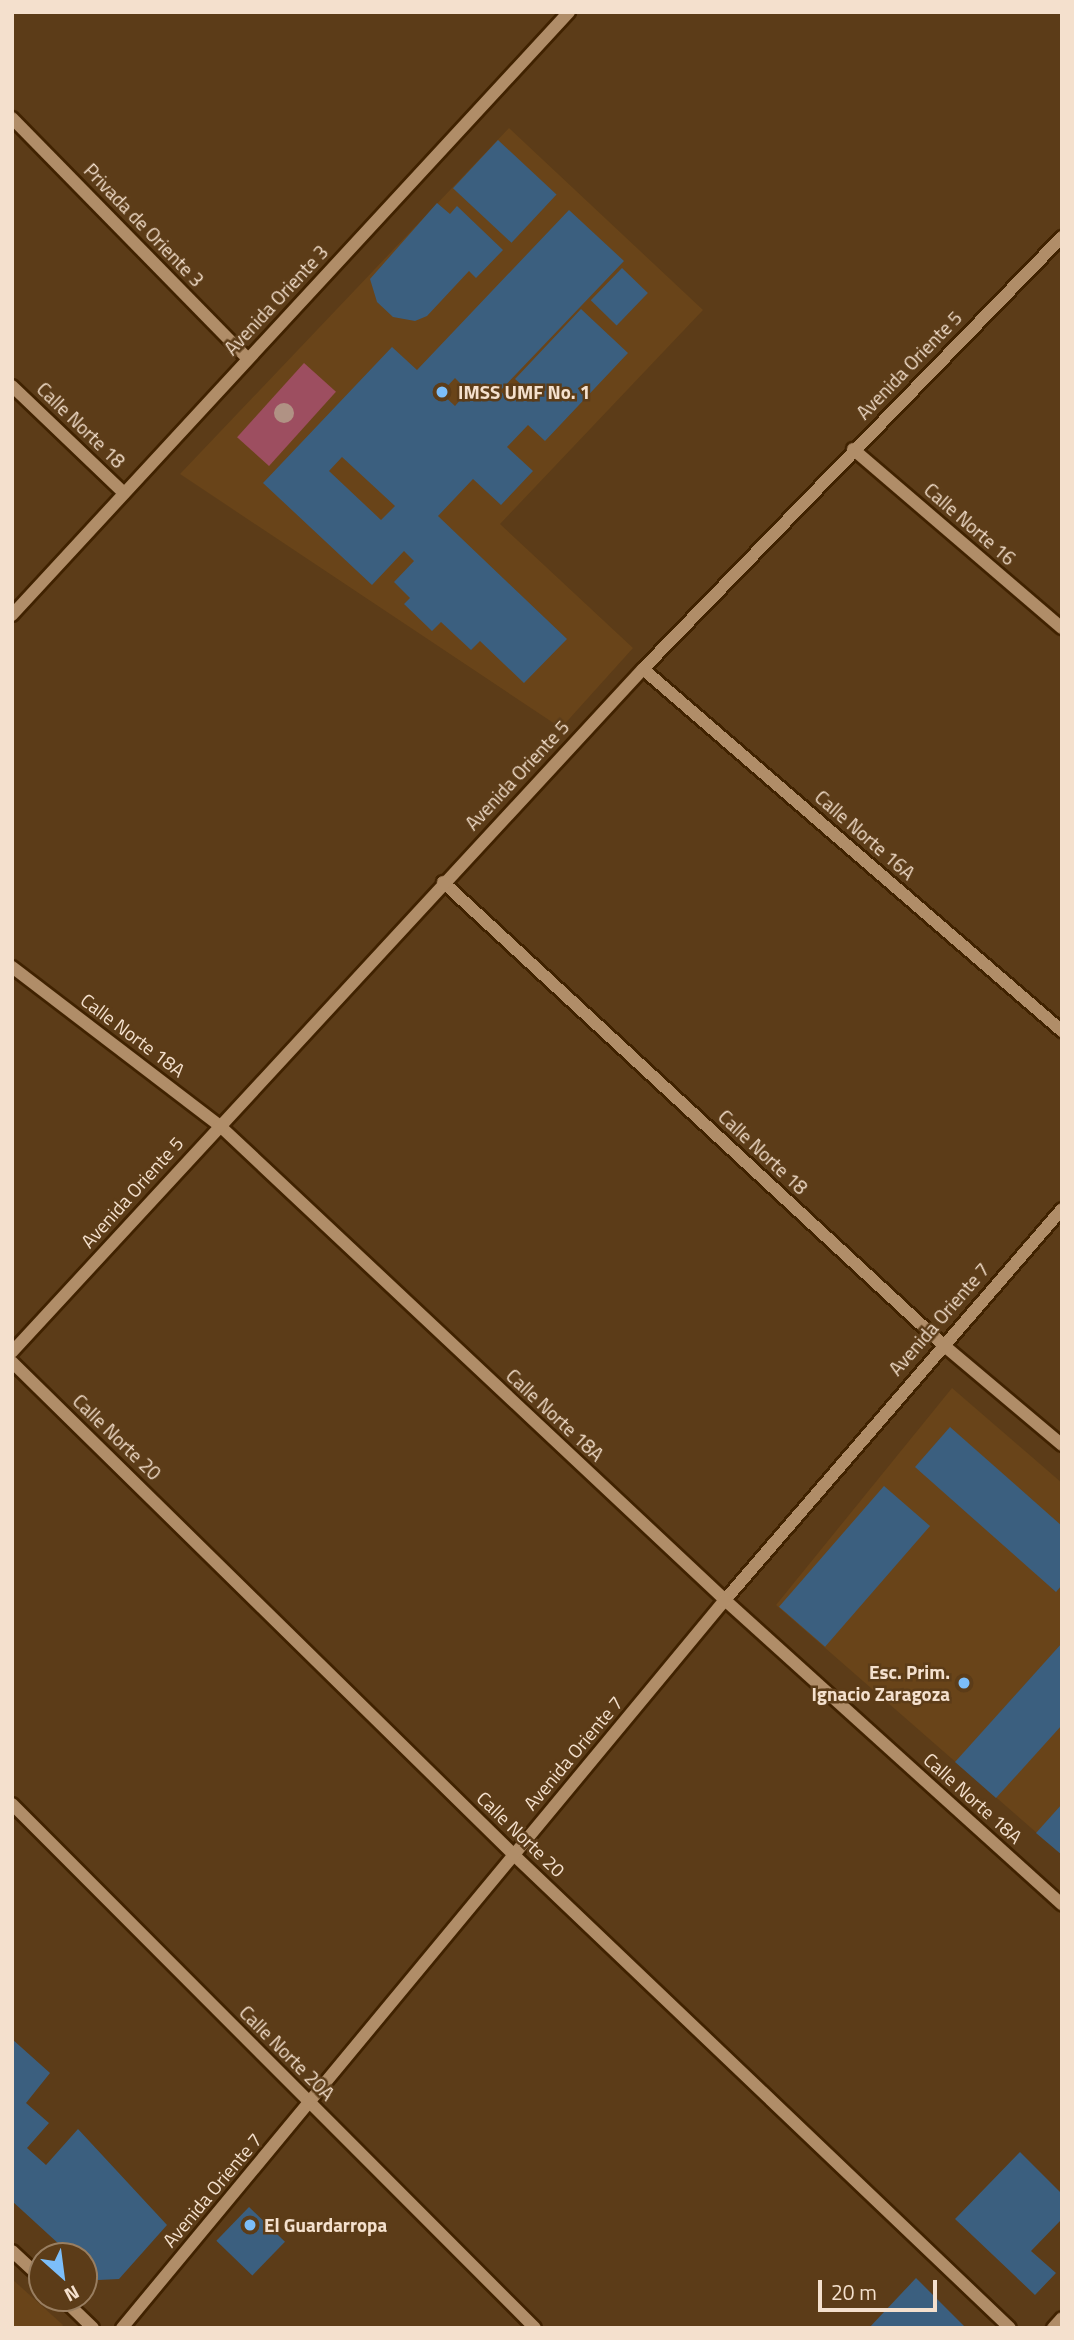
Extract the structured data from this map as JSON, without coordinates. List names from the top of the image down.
{
  "streets": {
    "street": [
      "Privada de Oriente 3",
      "Avenida Oriente 3",
      "Avenida Oriente 5",
      "Calle Norte 18",
      "Calle Norte 16",
      "Calle Norte 16A",
      "Calle Norte 18A",
      "Avenida Oriente 7",
      "Calle Norte 20",
      "Calle Norte 20A"
    ]
  },
  "crossings": [
    ["Privada de Oriente 3", "Avenida Oriente 3"],
    ["Avenida Oriente 3", "Calle Norte 18"],
    ["Avenida Oriente 5", "Calle Norte 18"],
    ["Avenida Oriente 5", "Calle Norte 16"],
    ["Avenida Oriente 5", "Calle Norte 16A"],
    ["Avenida Oriente 5", "Calle Norte 18A"],
    ["Calle Norte 18", "Avenida Oriente 7"],
    ["Calle Norte 18A", "Avenida Oriente 7"],
    ["Avenida Oriente 7", "Calle Norte 20"],
    ["Avenida Oriente 7", "Calle Norte 20A"]
  ],
  "places": ["IMSS UMF No. 1", "Esc. Prim. Ignacio Zaragoza", "El Guardarropa"],
  "scale_bar": "20 m",
  "north": "bottom right"
}
